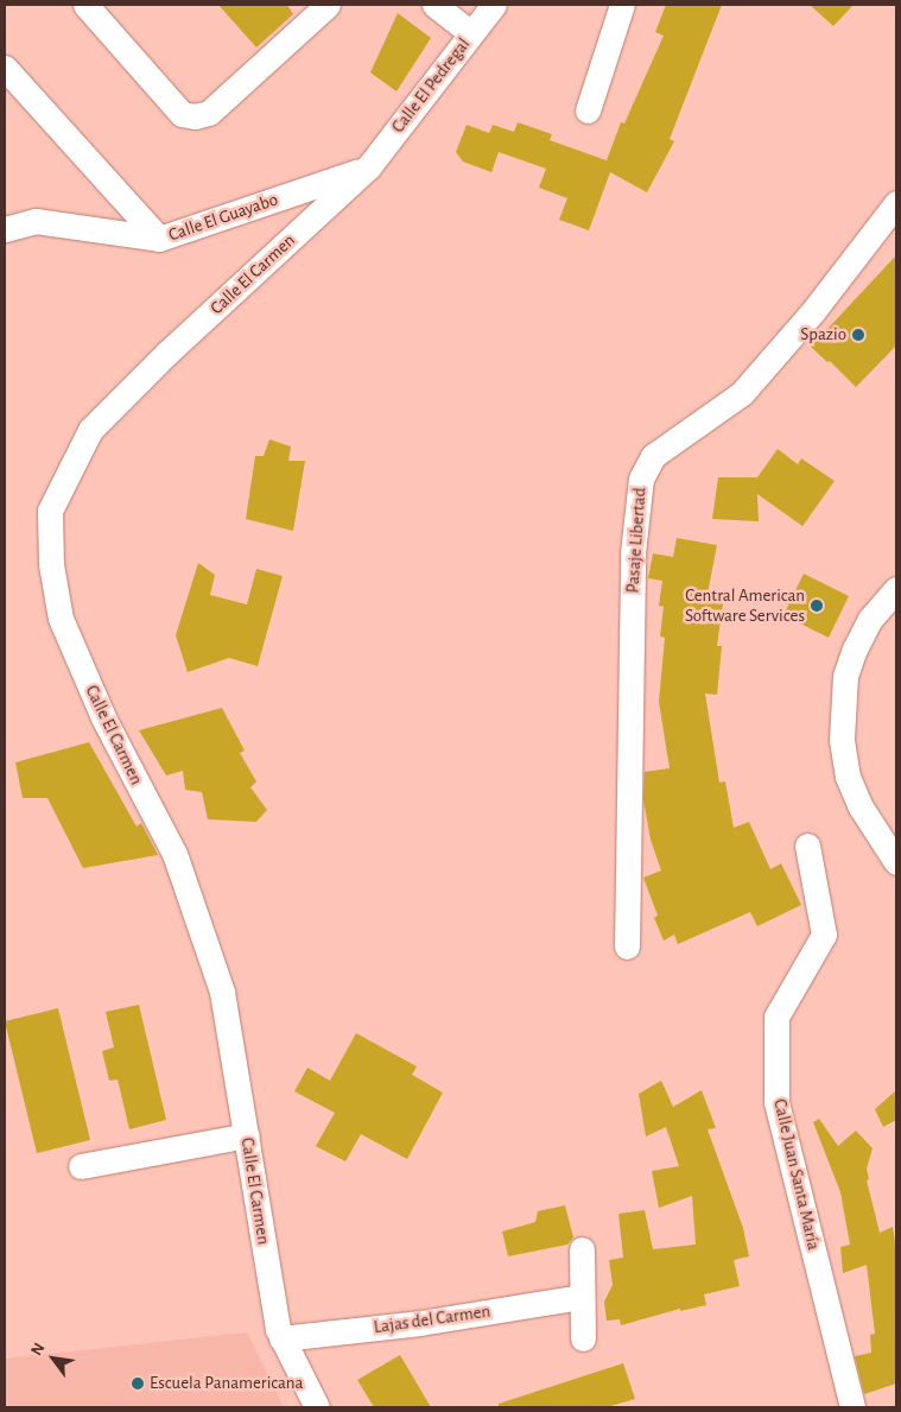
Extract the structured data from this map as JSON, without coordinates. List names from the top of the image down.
{
  "streets": {
    "street": [
      "Calle El Pedregal",
      "Calle El Guayabo",
      "Calle El Carmen",
      "Pasaje Libertad",
      "Calle Juan Santa María",
      "Lajas del Carmen"
    ]
  },
  "crossings": [
    ["Calle El Pedregal", "Calle El Guayabo"],
    ["Calle El Pedregal", "Calle El Carmen"],
    ["Calle El Guayabo", "Calle El Carmen"],
    ["Calle El Carmen", "Lajas del Carmen"]
  ],
  "places": ["Spazio", "Central American Software Services", "Escuela Panamericana"],
  "north": "top left"
}
